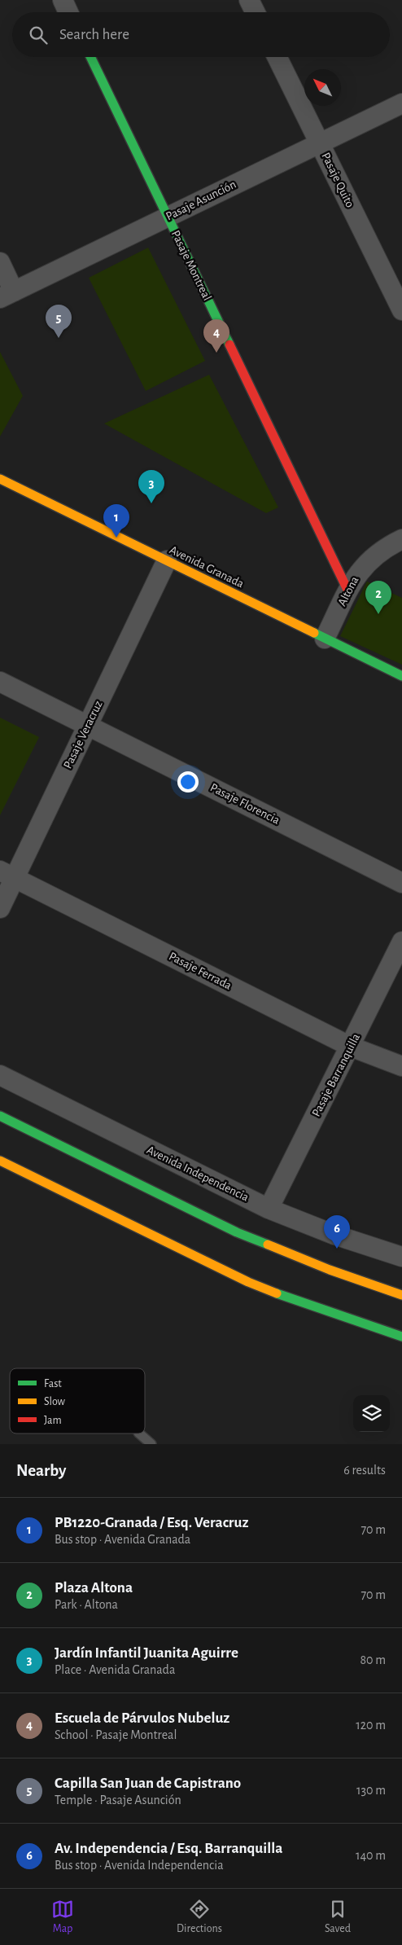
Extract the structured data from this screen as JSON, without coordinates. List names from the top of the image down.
{
  "streets": {
    "street": [
      "Pasaje Quito",
      "Pasaje Asunción",
      "Pasaje Montreal",
      "Avenida Granada",
      "Altona",
      "Pasaje Veracruz",
      "Pasaje Florencia",
      "Pasaje Ferrada",
      "Pasaje Barranquilla",
      "Avenida Independencia"
    ]
  },
  "crossings": [
    ["Pasaje Quito", "Pasaje Asunción"],
    ["Pasaje Asunción", "Pasaje Montreal"],
    ["Pasaje Montreal", "Altona"],
    ["Avenida Granada", "Altona"],
    ["Avenida Granada", "Pasaje Veracruz"],
    ["Pasaje Veracruz", "Pasaje Florencia"],
    ["Pasaje Veracruz", "Pasaje Ferrada"],
    ["Pasaje Ferrada", "Pasaje Barranquilla"],
    ["Pasaje Barranquilla", "Avenida Independencia"]
  ],
  "legend": ["Fast", "Slow", "Jam"],
  "north": "top left",
  "page": {
    "search": "Search here",
    "pins": [
      "5",
      "4",
      "3",
      "1",
      "2",
      "6"
    ],
    "heading": ["Nearby", "6 results"],
    "list": [
      {
        "mark": "1",
        "name": "PB1220-Granada / Esq. Veracruz",
        "note": "Bus stop · Avenida Granada",
        "value": "70 m"
      },
      {
        "mark": "2",
        "name": "Plaza Altona",
        "note": "Park · Altona",
        "value": "70 m"
      },
      {
        "mark": "3",
        "name": "Jardín Infantil Juanita Aguirre",
        "note": "Place · Avenida Granada",
        "value": "80 m"
      },
      {
        "mark": "4",
        "name": "Escuela de Párvulos Nubeluz",
        "note": "School · Pasaje Montreal",
        "value": "120 m"
      },
      {
        "mark": "5",
        "name": "Capilla San Juan de Capistrano",
        "note": "Temple · Pasaje Asunción",
        "value": "130 m"
      },
      {
        "mark": "6",
        "name": "Av. Independencia / Esq. Barranquilla",
        "note": "Bus stop · Avenida Independencia",
        "value": "140 m"
      }
    ],
    "nav": ["Map", "Directions", "Saved"]
  }
}
